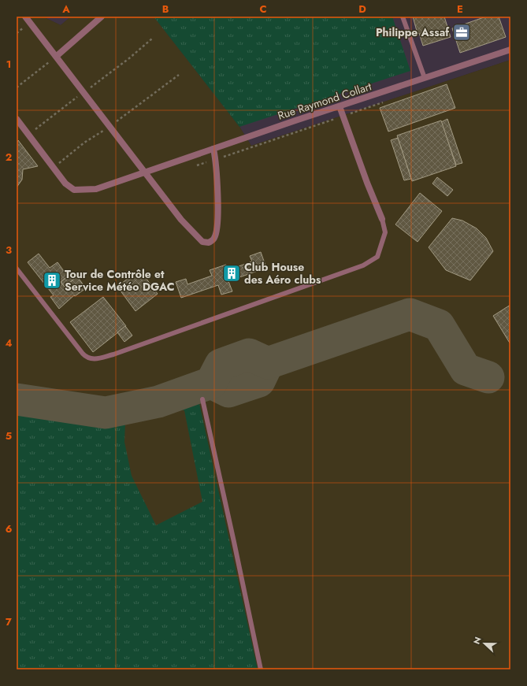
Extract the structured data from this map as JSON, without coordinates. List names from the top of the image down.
{
  "streets": {
    "street": ["Rue Raymond Collart"]
  },
  "places": {
    "office": ["Philippe Assaf"],
    "building": ["Club House des Aéro clubs", "Tour de Contrôle et Service Météo DGAC"]
  },
  "north": "left",
  "grid": {
    "columns": [
      "A",
      "B",
      "C",
      "D",
      "E"
    ],
    "rows": [
      "1",
      "2",
      "3",
      "4",
      "5",
      "6",
      "7"
    ]
  }
}
